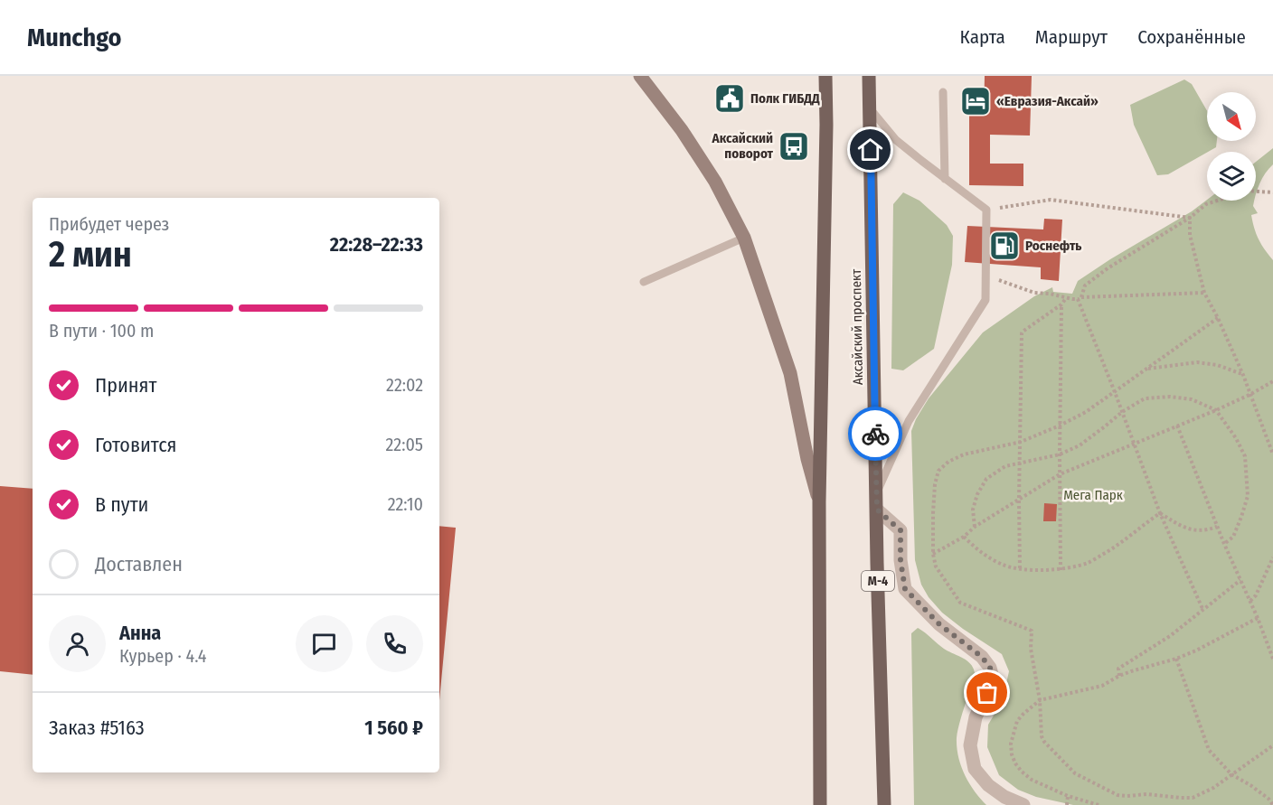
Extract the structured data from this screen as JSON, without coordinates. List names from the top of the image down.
{
  "streets": {
    "main road": ["Аксайский проспект", "М-4"]
  },
  "parks": ["Мега Парк"],
  "places": {
    "public building": ["Полк ГИБДД"],
    "hotel": ["«Евразия-Аксай»"],
    "bus stop": ["Аксайский поворот"],
    "fuel station": ["Роснефть"]
  },
  "north": "bottom right",
  "page": {
    "header": "Munchgo",
    "nav": ["Карта", "Маршрут", "Сохранённые"],
    "heading": ["2 мин", "Прибудет через", "22:28–22:33"],
    "panel": [
      "Анна",
      "Курьер · 4.4",
      "Заказ #5163",
      "1 560 ₽"
    ],
    "bar": "В пути · 100 m",
    "list": [
      ["Принят", "22:02"],
      ["Готовится", "22:05"],
      ["В пути", "22:10"],
      "Доставлен"
    ]
  }
}
